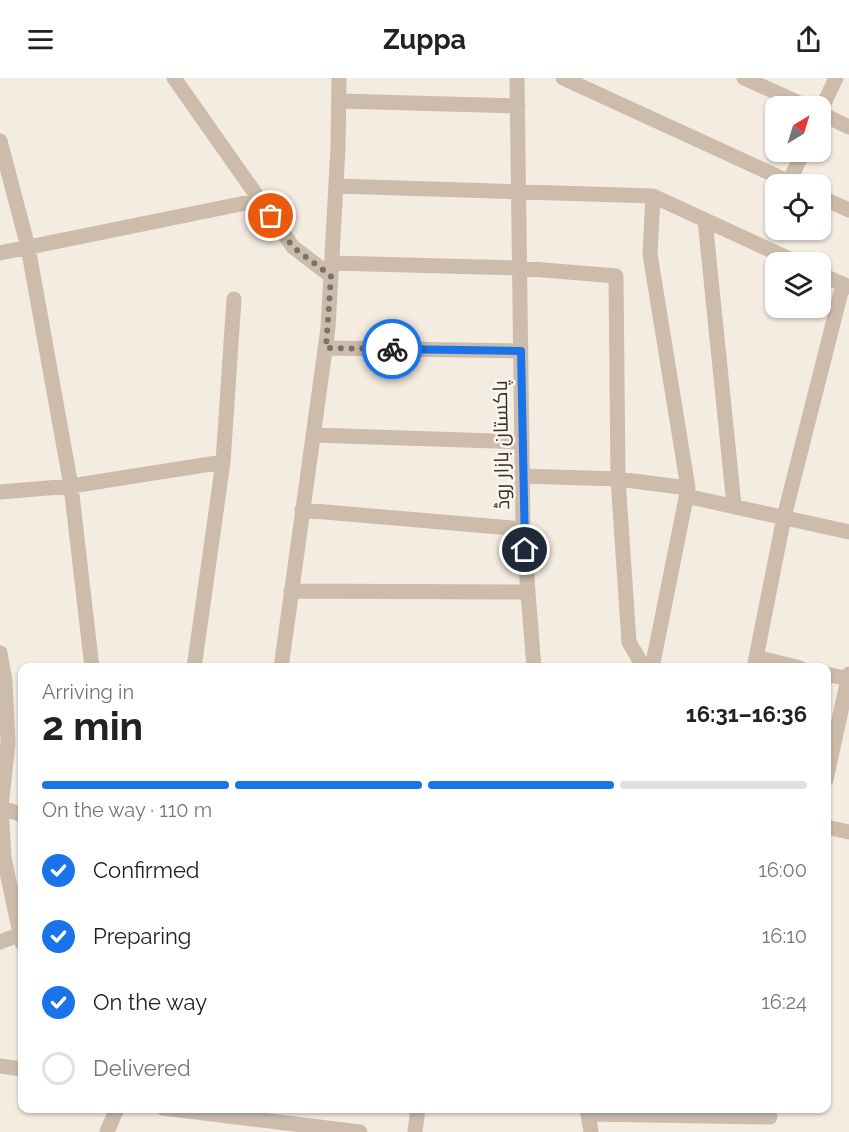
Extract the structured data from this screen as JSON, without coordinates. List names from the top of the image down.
{
  "streets": {
    "street": ["پاکستان بازار روڈ"]
  },
  "north": "top right",
  "page": {
    "header": "Zuppa",
    "heading": ["2 min", "Arriving in", "16:31–16:36"],
    "bar": "On the way · 110 m",
    "list": [
      ["Confirmed", "16:00"],
      ["Preparing", "16:10"],
      ["On the way", "16:24"],
      "Delivered"
    ]
  }
}
